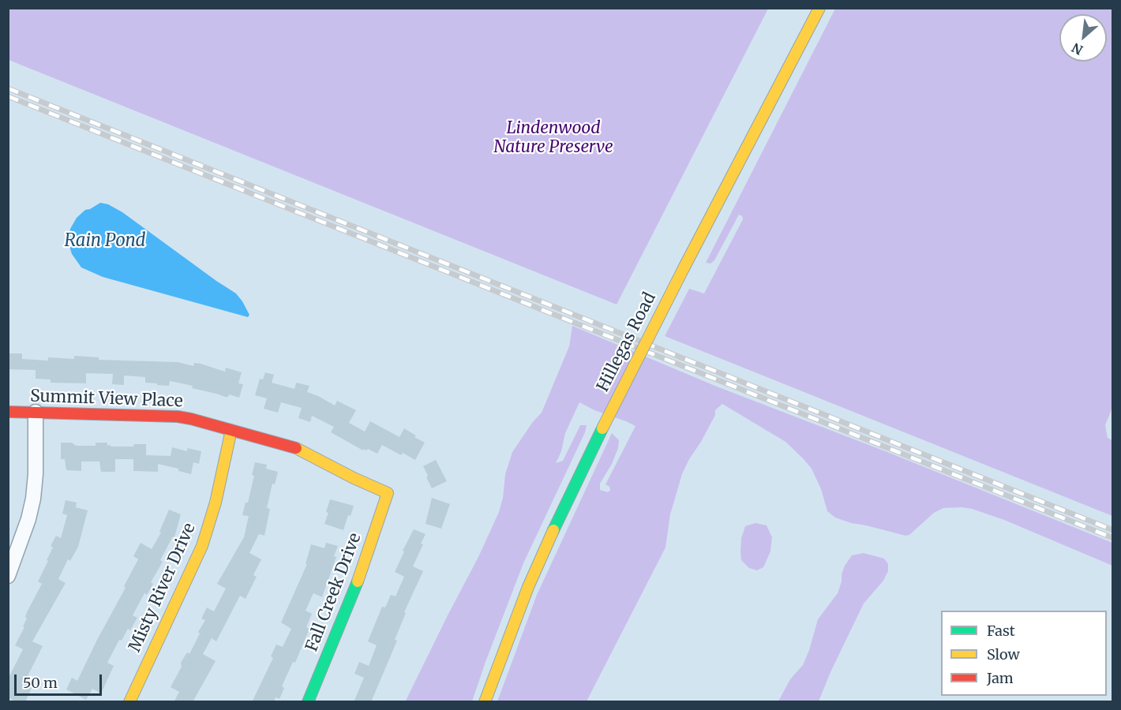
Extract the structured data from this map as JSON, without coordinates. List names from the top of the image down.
{
  "streets": {
    "street": [
      "Hillegas Road",
      "Summit View Place",
      "Misty River Drive",
      "Fall Creek Drive"
    ]
  },
  "crossings": [
    ["Summit View Place", "Misty River Drive"],
    ["Summit View Place", "Fall Creek Drive"]
  ],
  "water": ["Rain Pond"],
  "parks": ["Lindenwood Nature Preserve"],
  "legend": ["Fast", "Slow", "Jam"],
  "scale_bar": "50 m",
  "north": "bottom left"
}
